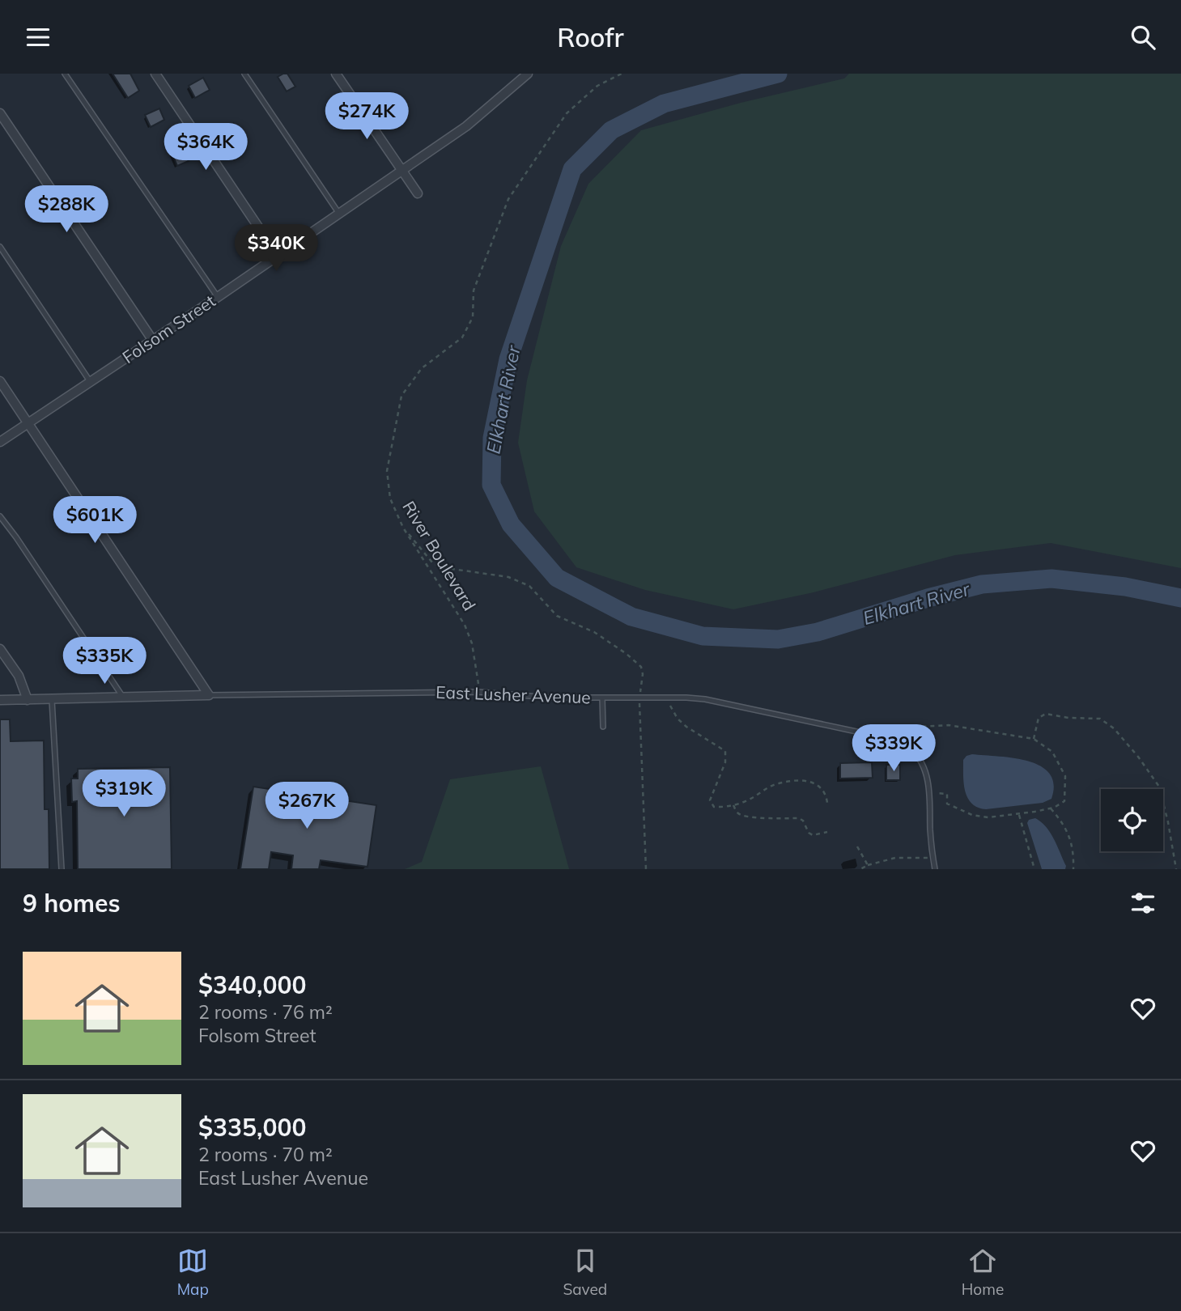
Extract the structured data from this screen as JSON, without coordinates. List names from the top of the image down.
{
  "streets": {
    "street": ["Folsom Street", "East Lusher Avenue"],
    "path": ["River Boulevard"]
  },
  "crossings": [
    ["River Boulevard", "East Lusher Avenue"]
  ],
  "water": ["Elkhart River"],
  "page": {
    "header": "Roofr",
    "price": [
      "$274K",
      "$364K",
      "$288K",
      "$340K",
      "$601K",
      "$335K",
      "$339K",
      "$319K",
      "$267K"
    ],
    "heading": "9 homes",
    "list": [
      {
        "name": "$340,000",
        "note": "2 rooms · 76 m² · Folsom Street"
      },
      {
        "name": "$335,000",
        "note": "2 rooms · 70 m² · East Lusher Avenue"
      }
    ],
    "tabs": ["Map", "Saved", "Home"]
  }
}
